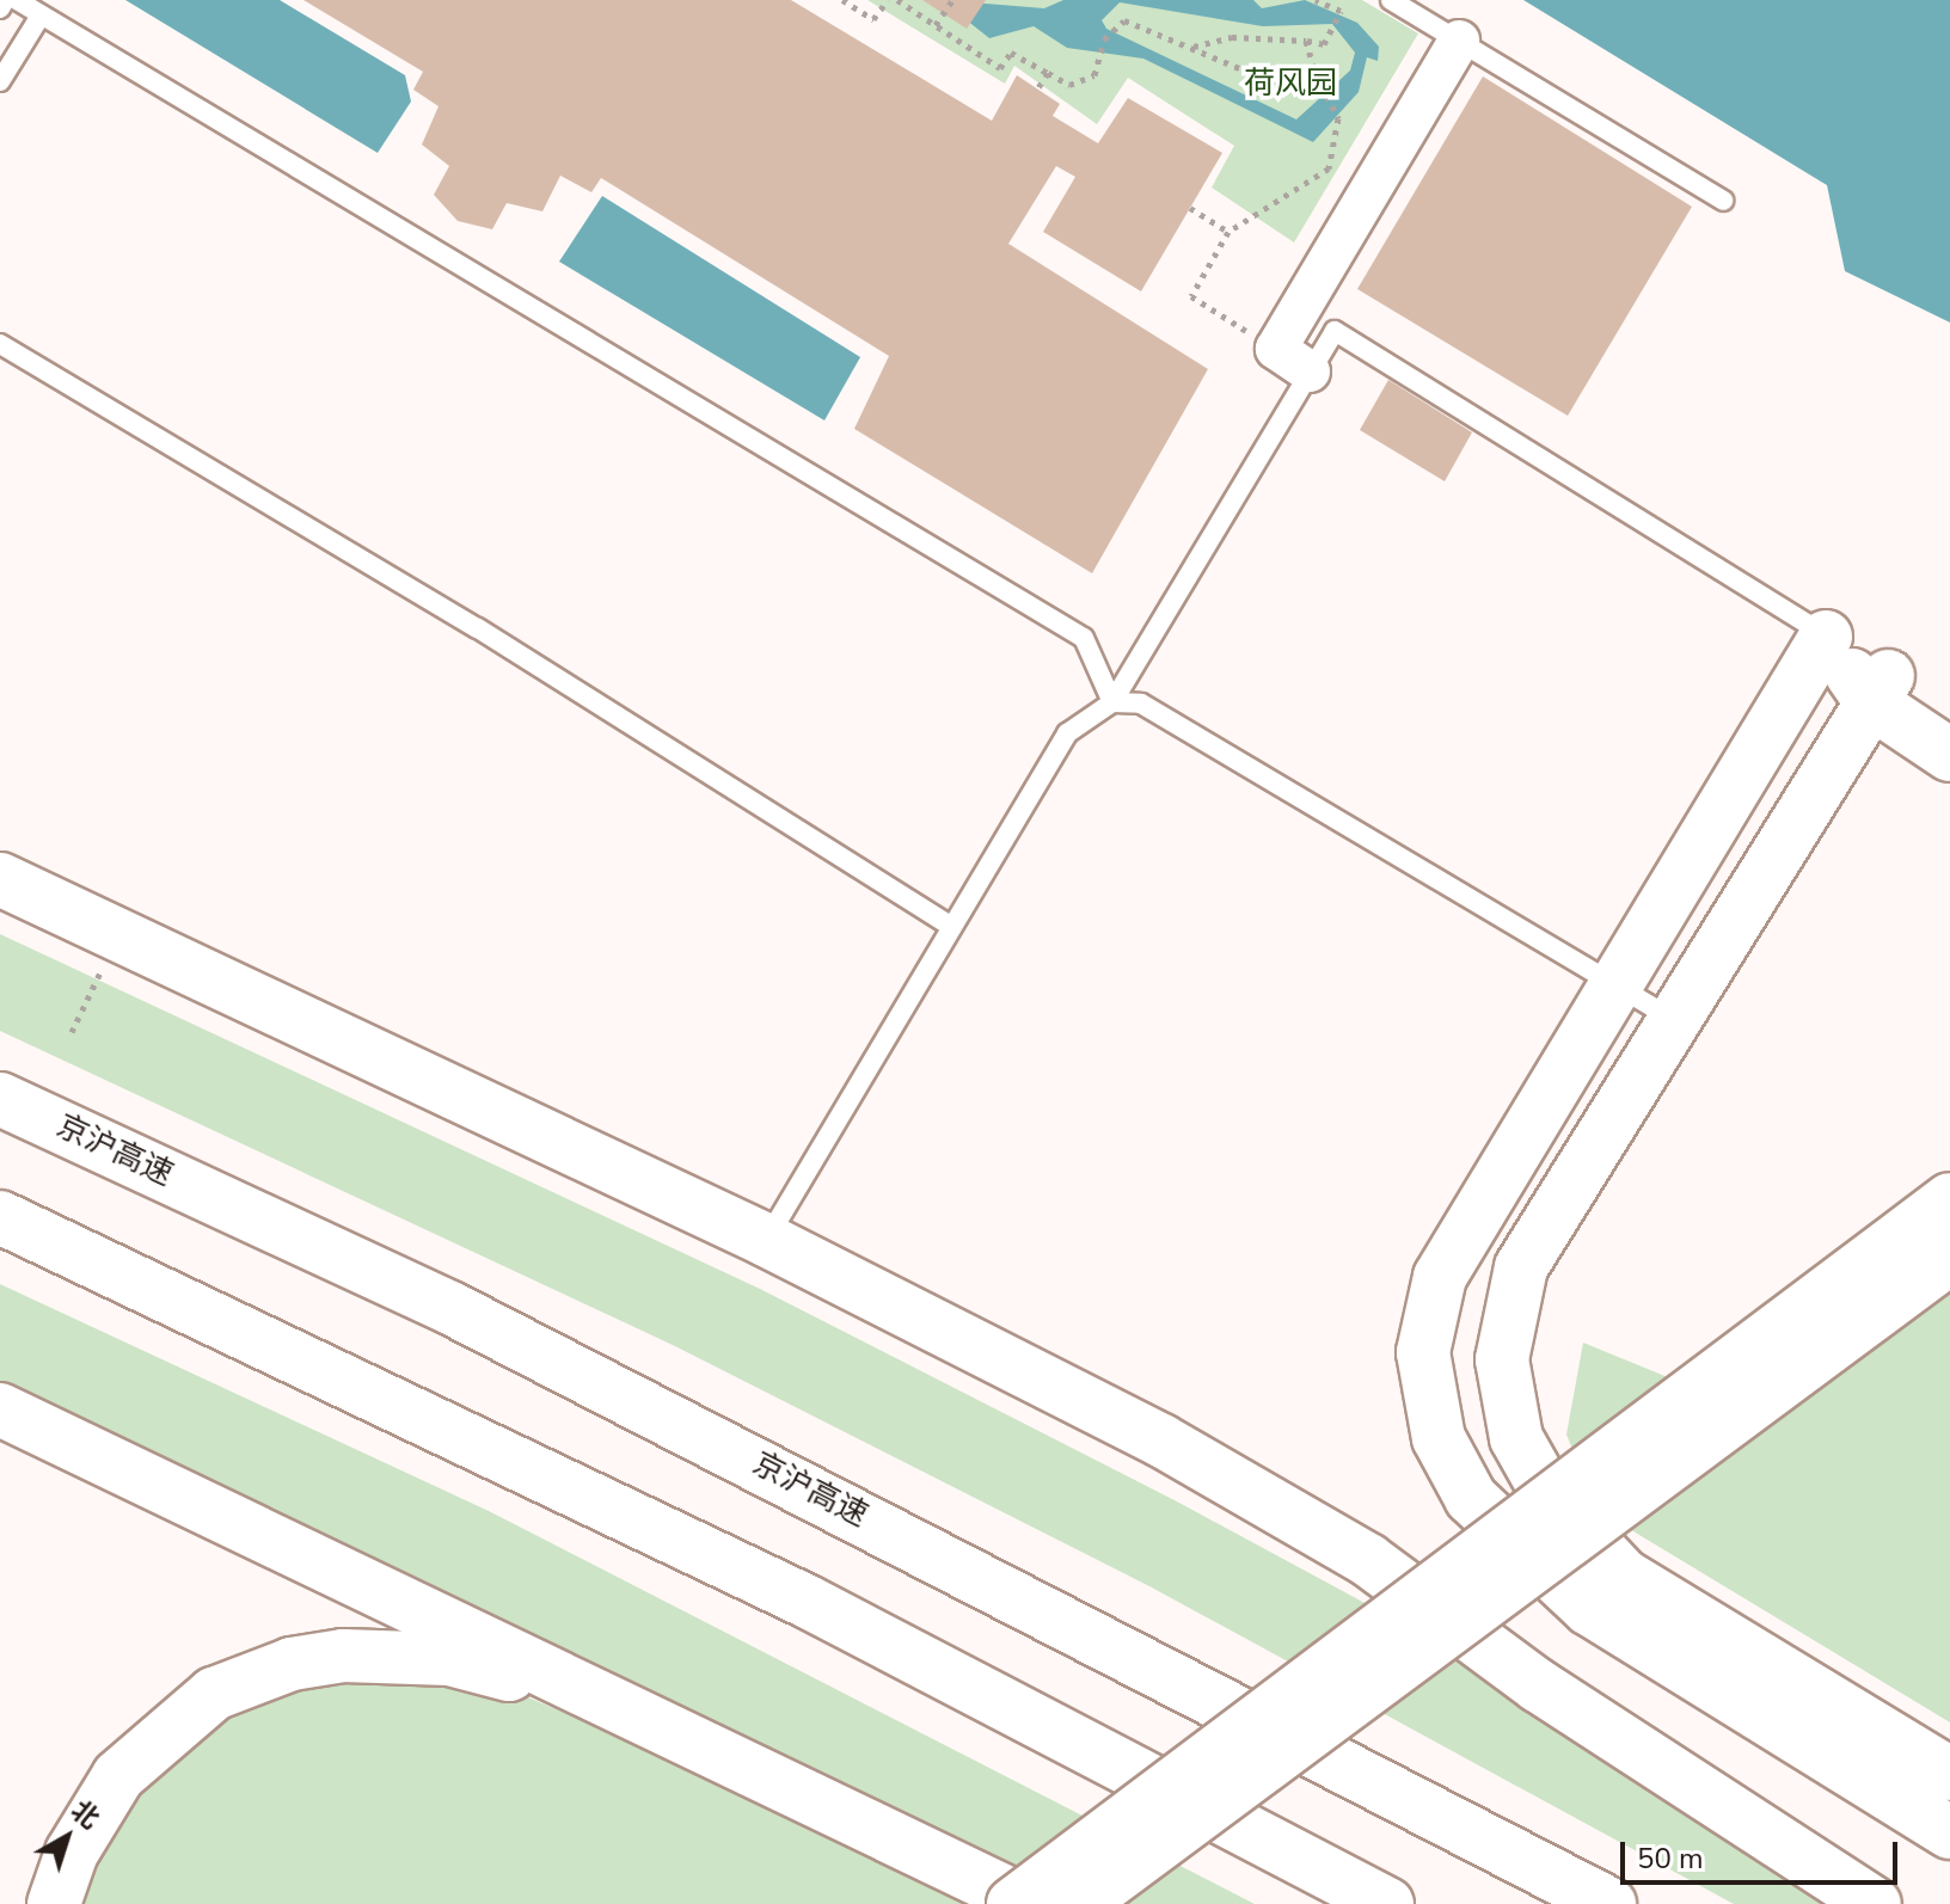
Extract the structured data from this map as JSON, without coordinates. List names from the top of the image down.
{
  "streets": {
    "highway": ["京沪高速"]
  },
  "parks": ["荷风园"],
  "scale_bar": "50 m",
  "north": "top right"
}
